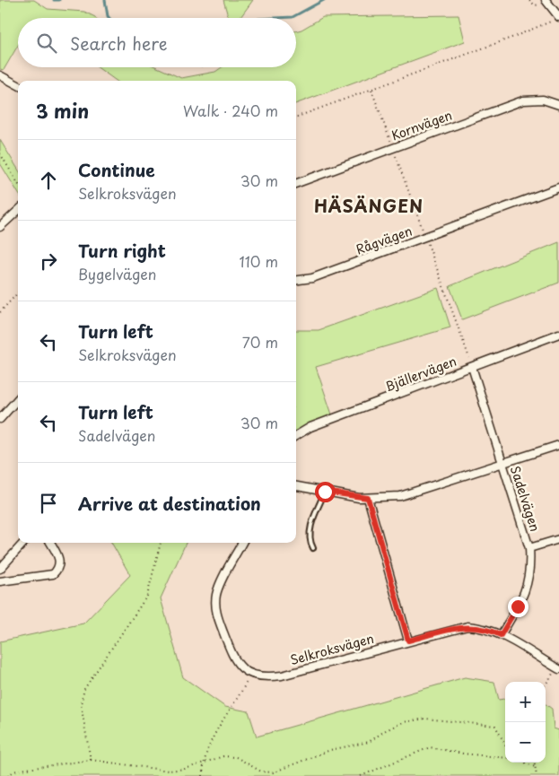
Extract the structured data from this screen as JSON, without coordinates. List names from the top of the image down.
{
  "streets": {
    "street": [
      "Kornvägen",
      "Rågvägen",
      "Bjällervägen",
      "Sadelvägen",
      "Selkroksvägen"
    ]
  },
  "crossings": [
    ["Bjällervägen", "Sadelvägen"],
    ["Sadelvägen", "Selkroksvägen"]
  ],
  "districts": ["HÄSÄNGEN"],
  "page": {
    "search": "Search here",
    "heading": ["3 min", "Walk · 240 m"],
    "list": [
      ["Continue", "Selkroksvägen", "30 m"],
      ["Turn right", "Bygelvägen", "110 m"],
      ["Turn left", "Selkroksvägen", "70 m"],
      ["Turn left", "Sadelvägen", "30 m"],
      "Arrive at destination"
    ],
    "map_buttons": ["+", "−"]
  }
}
